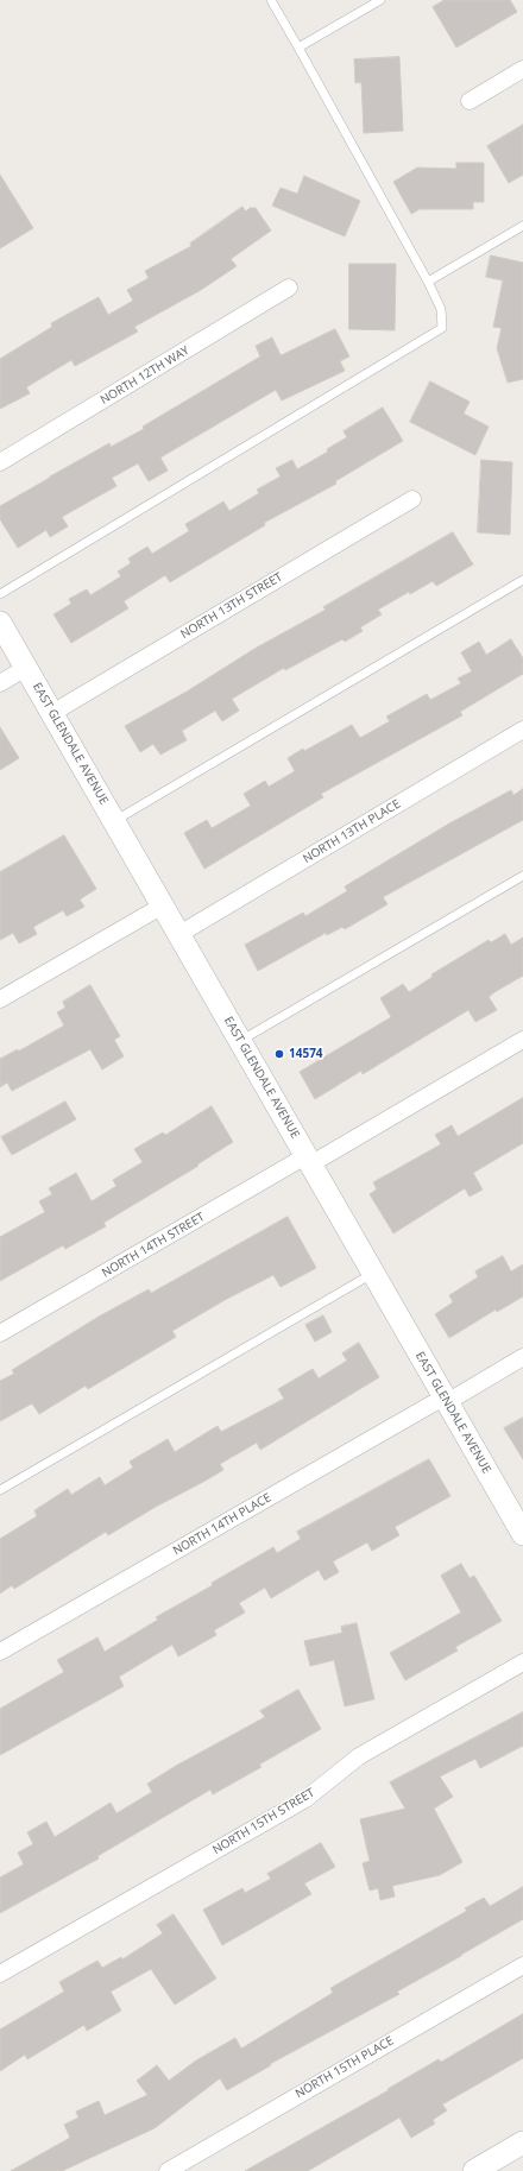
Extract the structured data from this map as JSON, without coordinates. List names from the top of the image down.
{
  "streets": {
    "main road": ["EAST GLENDALE AVENUE"],
    "street": [
      "NORTH 12TH WAY",
      "NORTH 13TH STREET",
      "NORTH 13TH PLACE",
      "NORTH 14TH STREET",
      "NORTH 14TH PLACE",
      "NORTH 15TH STREET",
      "NORTH 15TH PLACE"
    ]
  },
  "crossings": [
    ["NORTH 13TH STREET", "EAST GLENDALE AVENUE"],
    ["EAST GLENDALE AVENUE", "NORTH 13TH PLACE"],
    ["EAST GLENDALE AVENUE", "NORTH 14TH STREET"],
    ["EAST GLENDALE AVENUE", "NORTH 14TH PLACE"]
  ],
  "places": ["14574"]
}
